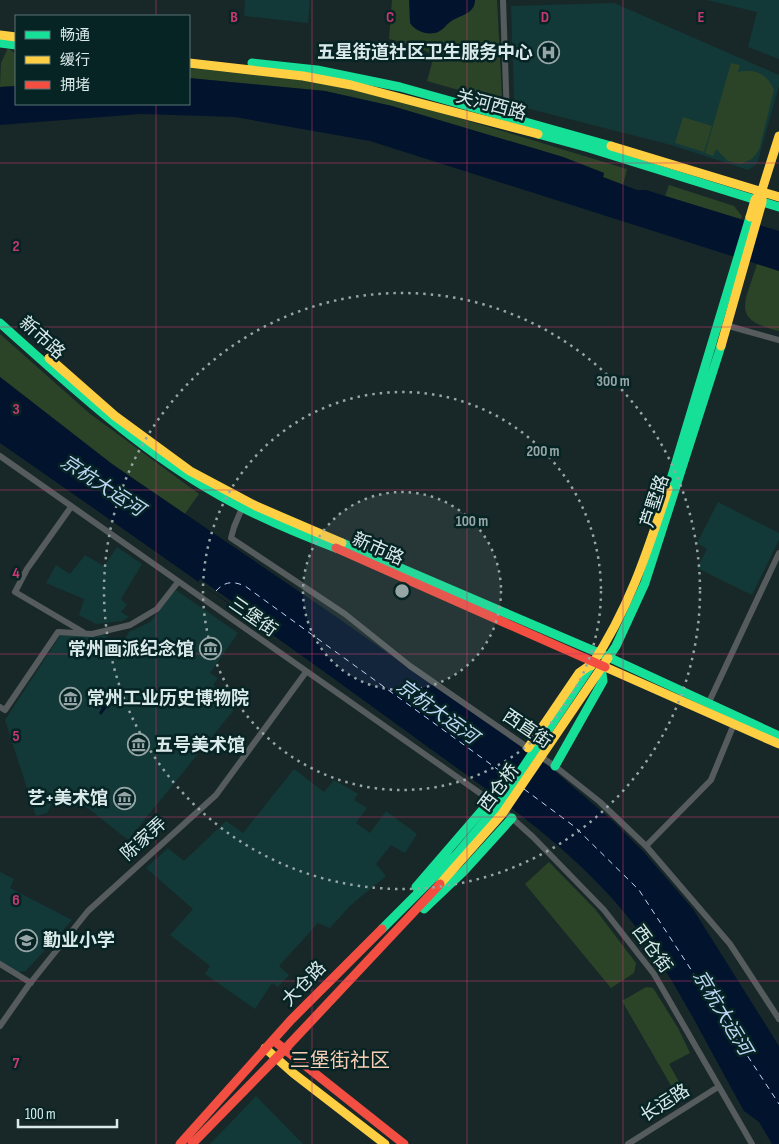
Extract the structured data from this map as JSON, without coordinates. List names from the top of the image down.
{
  "streets": {
    "main road": [
      "关河西路",
      "新市路",
      "芦墅路",
      "西仓桥",
      "大仓路"
    ],
    "street": [
      "三堡街",
      "西直街",
      "陈家弄",
      "西仓街",
      "长运路"
    ]
  },
  "crossings": [
    ["关河西路", "芦墅路"],
    ["新市路", "芦墅路"],
    ["新市路", "西直街"],
    ["芦墅路", "西仓桥"],
    ["三堡街", "陈家弄"],
    ["三堡街", "西仓街"],
    ["西仓桥", "大仓路"],
    ["西仓街", "长运路"]
  ],
  "districts": ["三堡街社区"],
  "water": ["京杭大运河"],
  "places": {
    "hospital": ["五星街道社区卫生服务中心"],
    "museum": [
      "常州画派纪念馆",
      "常州工业历史博物院",
      "五号美术馆",
      "艺+美术馆"
    ],
    "school or university": ["勤业小学"]
  },
  "legend": ["畅通", "缓行", "拥堵"],
  "scale_bar": "100 m",
  "grid": {
    "columns": [
      "B",
      "C",
      "D",
      "E"
    ],
    "rows": [
      "2",
      "3",
      "4",
      "5",
      "6",
      "7"
    ]
  },
  "rings": ["300 m", "200 m", "100 m"]
}
